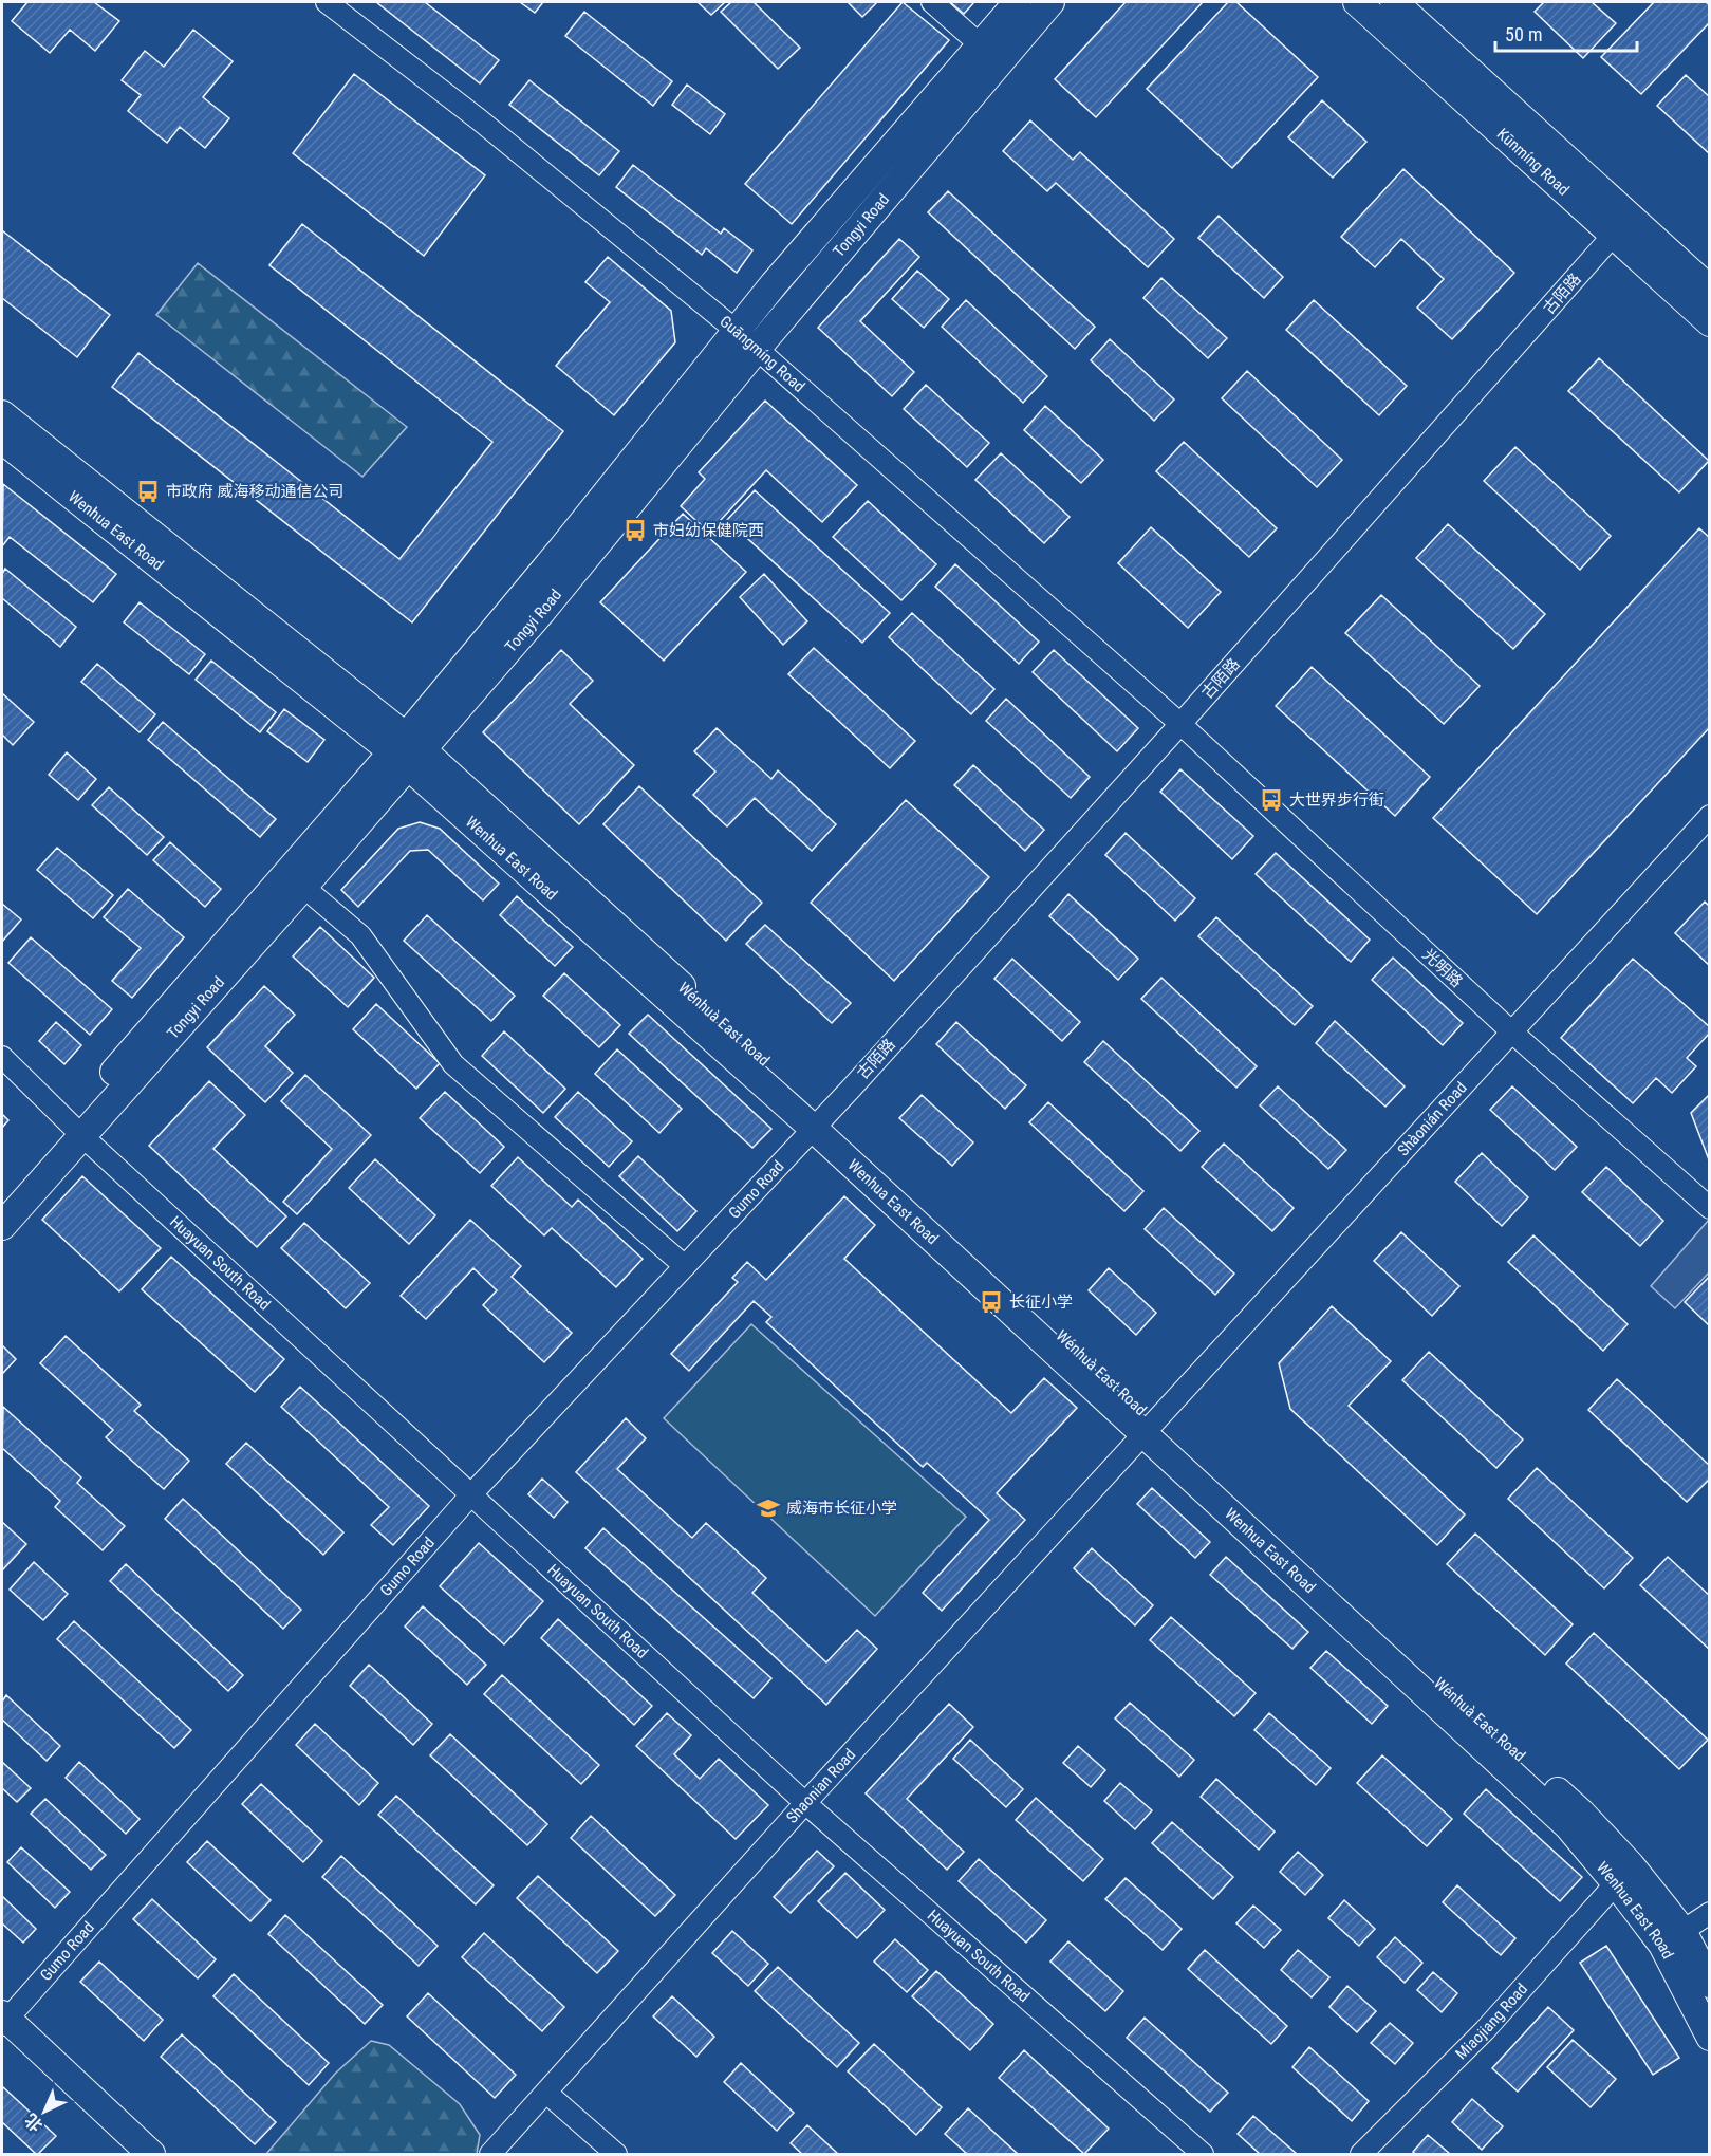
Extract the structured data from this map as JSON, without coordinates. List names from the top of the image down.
{
  "streets": {
    "main road": [
      "Kūnmíng Road",
      "Tongyi Road",
      "Wenhua East Road",
      "Wénhuà East Road"
    ],
    "street": [
      "古陌路",
      "Guāngmíng Road",
      "光明路",
      "Shàonián Road",
      "Gumo Road",
      "Huayuan South Road",
      "Shaonian Road",
      "Miaojiang Road"
    ]
  },
  "crossings": [
    ["Kūnmíng Road", "古陌路"],
    ["Tongyi Road", "Guāngmíng Road"],
    ["Tongyi Road", "Wenhua East Road"],
    ["Tongyi Road", "Wénhuà East Road"],
    ["Tongyi Road", "Huayuan South Road"],
    ["古陌路", "Guāngmíng Road"],
    ["古陌路", "光明路"],
    ["古陌路", "Wénhuà East Road"],
    ["古陌路", "Gumo Road"],
    ["Guāngmíng Road", "光明路"],
    ["Wenhua East Road", "Wénhuà East Road"],
    ["Wenhua East Road", "Shàonián Road"],
    ["Wenhua East Road", "Shaonian Road"],
    ["Wenhua East Road", "Miaojiang Road"],
    ["光明路", "Shàonián Road"],
    ["Wénhuà East Road", "Shàonián Road"],
    ["Wénhuà East Road", "Gumo Road"],
    ["Wénhuà East Road", "Shaonian Road"],
    ["Shàonián Road", "Shaonian Road"],
    ["Gumo Road", "Huayuan South Road"],
    ["Huayuan South Road", "Shaonian Road"]
  ],
  "places": {
    "bus stop": [
      "市政府 威海移动通信公司",
      "市妇幼保健院西",
      "大世界步行街",
      "长征小学"
    ],
    "school or university": ["威海市长征小学"]
  },
  "scale_bar": "50 m",
  "north": "bottom left"
}
